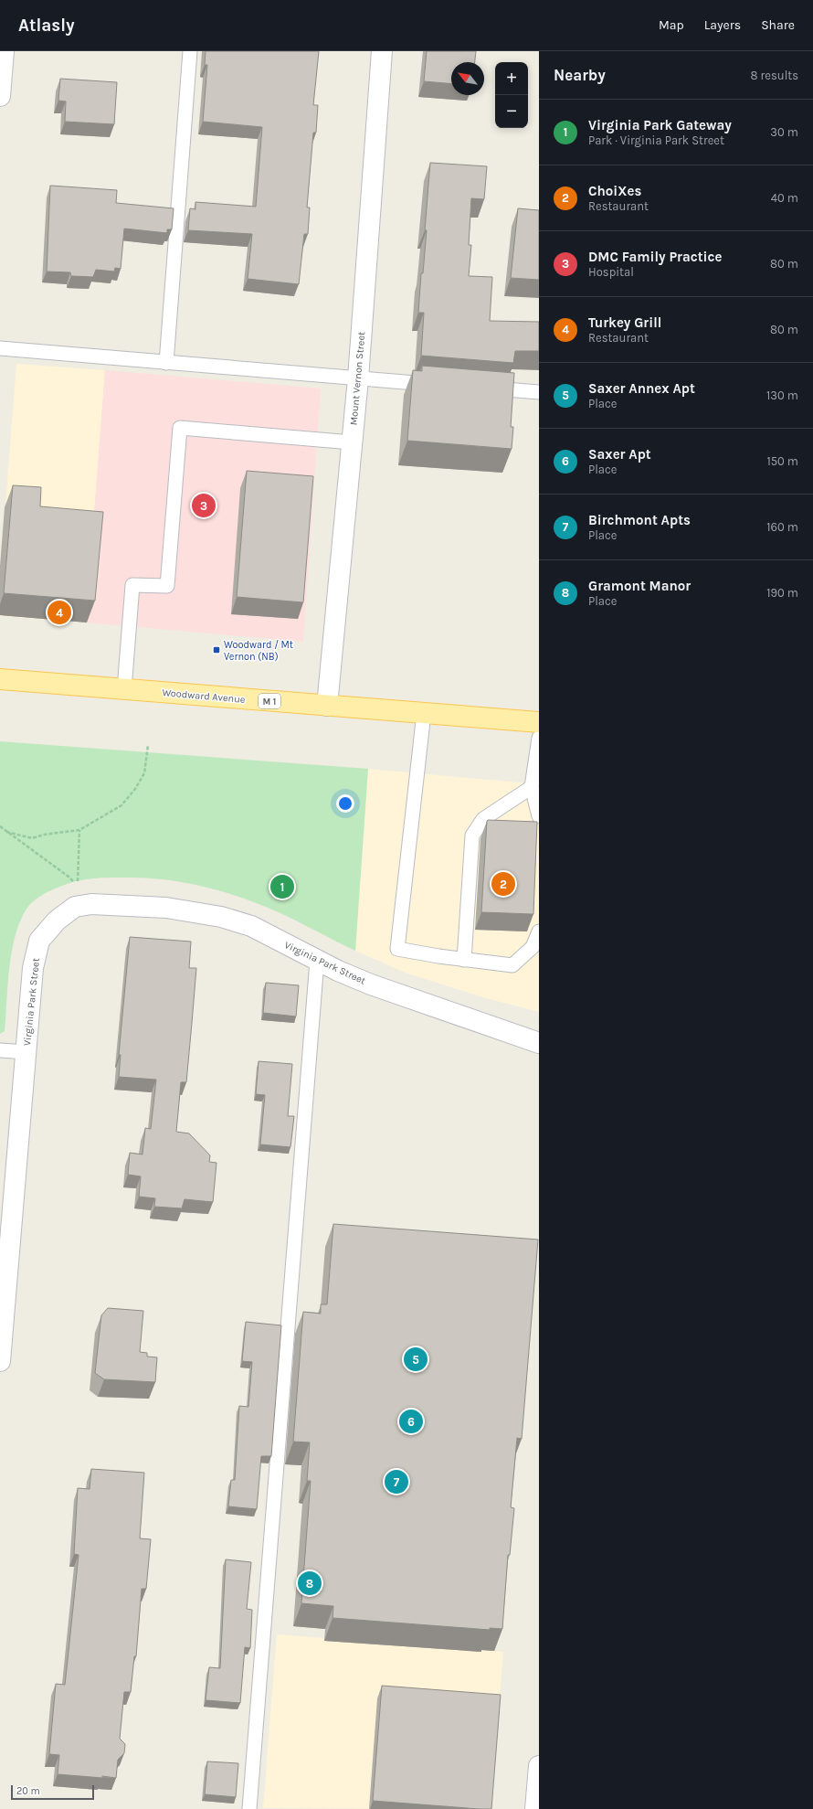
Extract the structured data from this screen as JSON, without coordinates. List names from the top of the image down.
{
  "streets": {
    "main road": ["Woodward Avenue", "M 1"],
    "street": ["Mount Vernon Street", "Virginia Park Street"]
  },
  "crossings": [
    ["Mount Vernon Street", "Woodward Avenue"]
  ],
  "places": {
    "transit": ["Woodward / Mt Vernon (NB)"]
  },
  "scale_bar": "20 m",
  "north": "top left",
  "page": {
    "header": "Atlasly",
    "nav": ["Map", "Layers", "Share"],
    "heading": ["Nearby", "8 results"],
    "map_buttons": ["+", "−"],
    "list": [
      {
        "mark": "1",
        "name": "Virginia Park Gateway",
        "note": "Park · Virginia Park Street",
        "value": "30 m"
      },
      {
        "mark": "2",
        "name": "ChoiXes",
        "note": "Restaurant",
        "value": "40 m"
      },
      {
        "mark": "3",
        "name": "DMC Family Practice",
        "note": "Hospital",
        "value": "80 m"
      },
      {
        "mark": "4",
        "name": "Turkey Grill",
        "note": "Restaurant",
        "value": "80 m"
      },
      {
        "mark": "5",
        "name": "Saxer Annex Apt",
        "note": "Place",
        "value": "130 m"
      },
      {
        "mark": "6",
        "name": "Saxer Apt",
        "note": "Place",
        "value": "150 m"
      },
      {
        "mark": "7",
        "name": "Birchmont Apts",
        "note": "Place",
        "value": "160 m"
      },
      {
        "mark": "8",
        "name": "Gramont Manor",
        "note": "Place",
        "value": "190 m"
      }
    ],
    "pins": [
      "3",
      "4",
      "2",
      "1",
      "5",
      "6",
      "7",
      "8"
    ],
    "scale": "20 m"
  }
}
